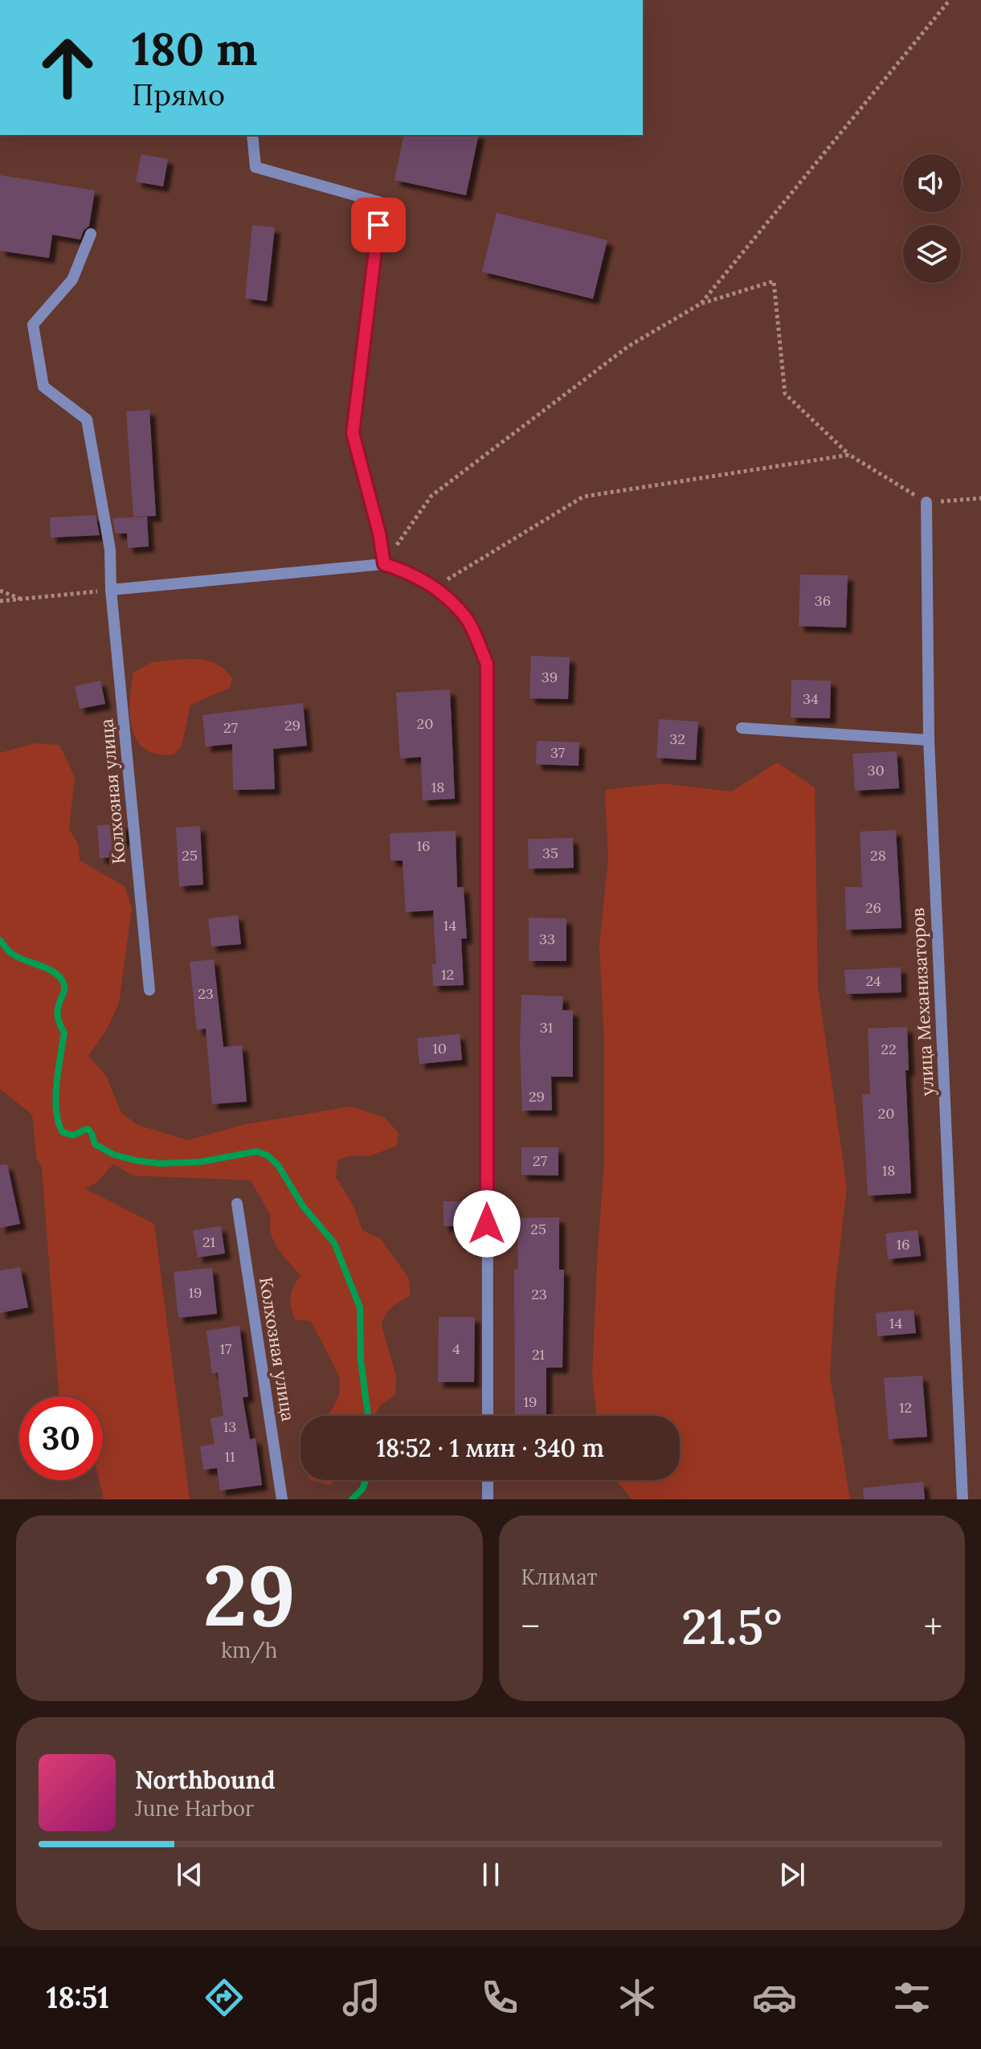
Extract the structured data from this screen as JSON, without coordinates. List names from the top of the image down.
{
  "streets": {
    "street": ["Колхозная улица", "улица Механизаторов"]
  },
  "house_numbers": [
    "36",
    "39",
    "34",
    "20",
    "29",
    "27",
    "32",
    "37",
    "30",
    "18",
    "16",
    "35",
    "25",
    "28",
    "26",
    "14",
    "33",
    "12",
    "24",
    "23",
    "31",
    "10",
    "22",
    "29",
    "20",
    "27",
    "18",
    "25",
    "21",
    "16",
    "19",
    "23",
    "14",
    "17",
    "4",
    "21",
    "19",
    "12",
    "13",
    "11"
  ],
  "page": {
    "turn": ["180 m", "Прямо"],
    "limit": "30",
    "trip": "18:52 · 1 мин · 340 m",
    "tile": [
      ["29", "km/h"],
      "Климат"
    ],
    "heat": ["−", "21.5°", "+"],
    "song": ["Northbound", "June Harbor"],
    "tabs": "18:51"
  }
}
